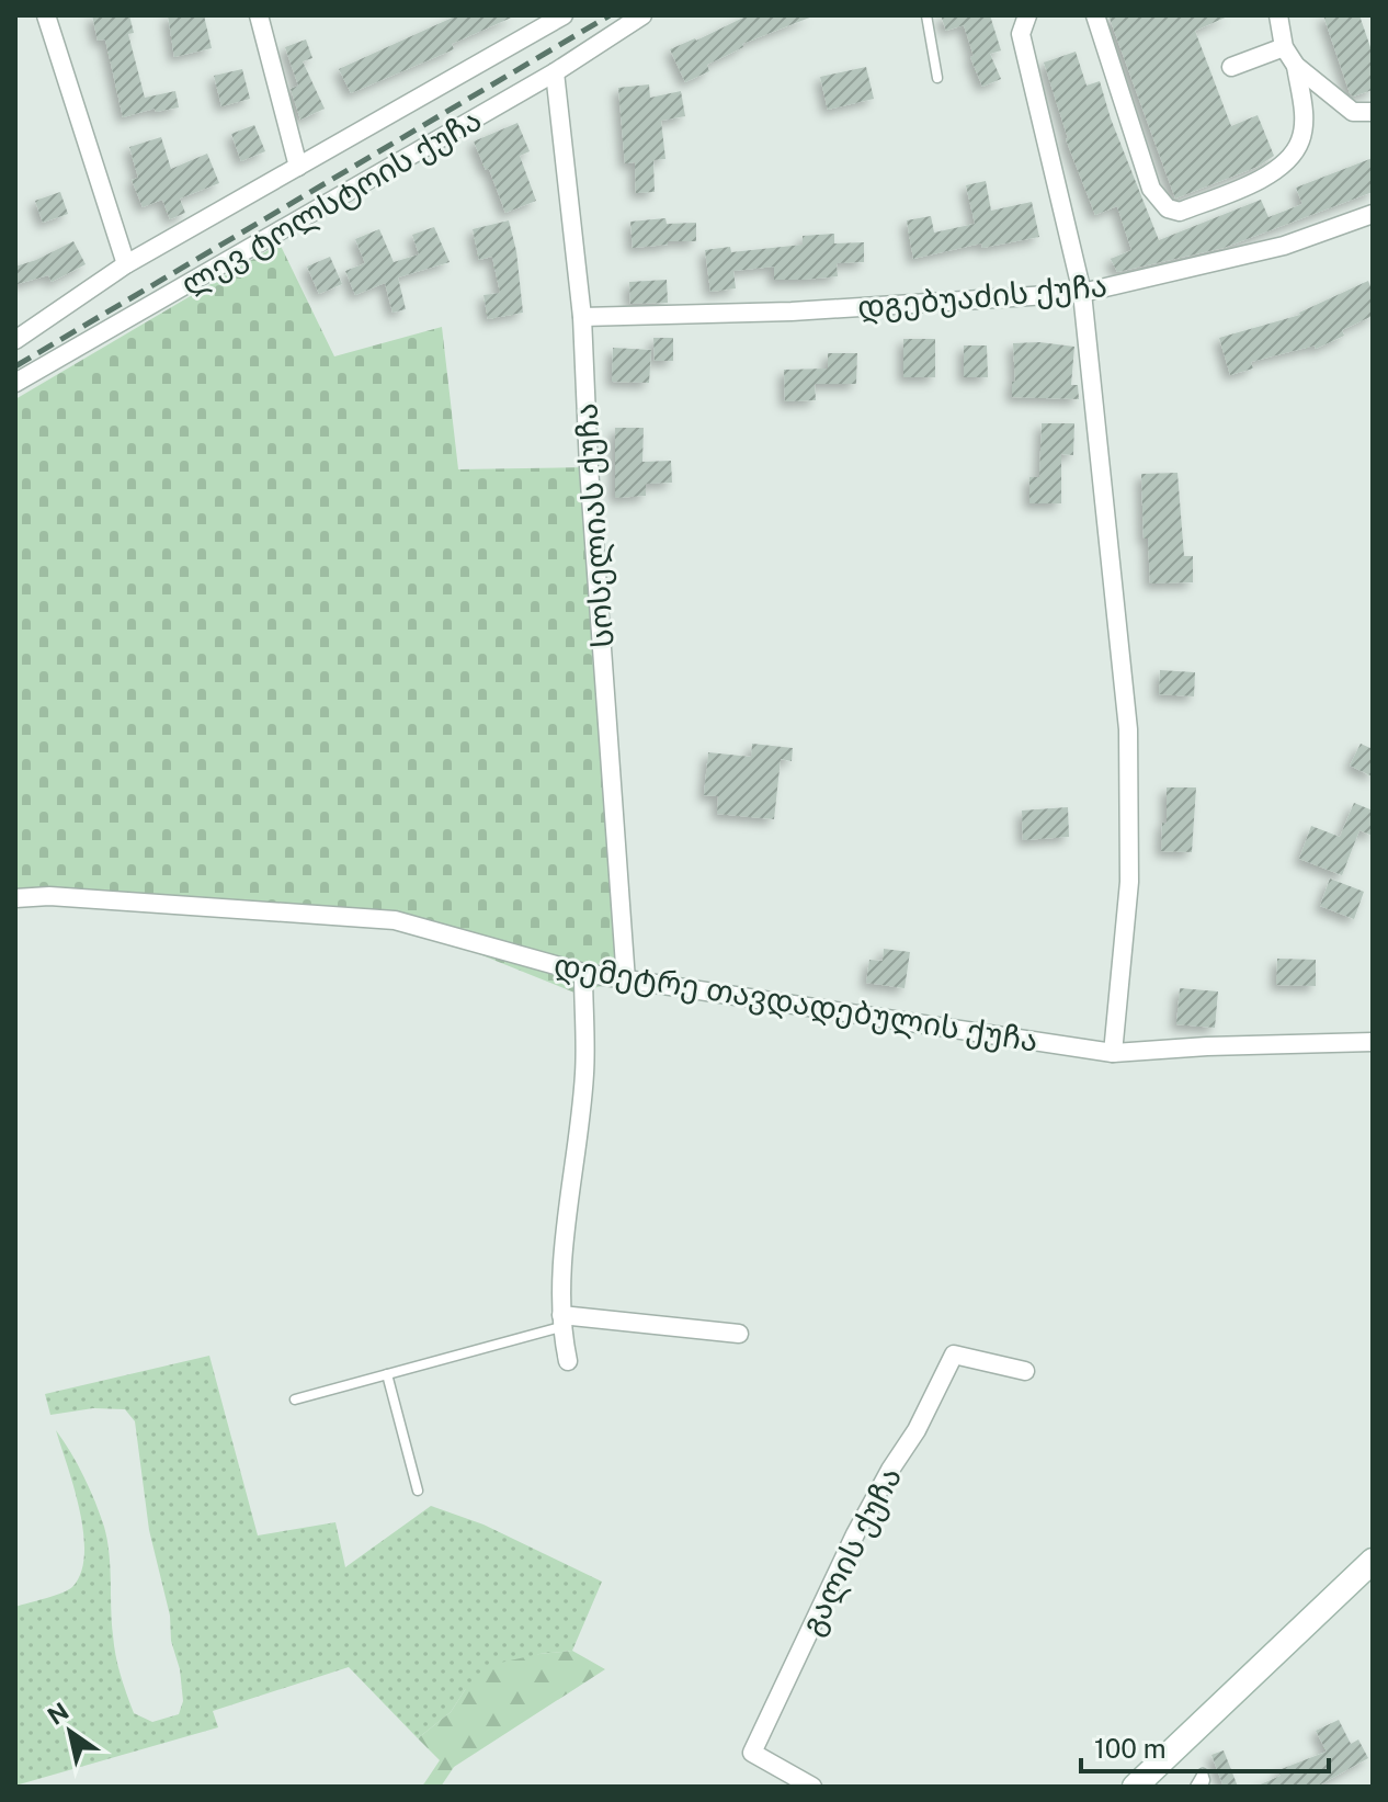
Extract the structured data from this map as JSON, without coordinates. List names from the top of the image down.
{
  "streets": {
    "street": [
      "ლევ ტოლსტოის ქუჩა",
      "დგებუაძის ქუჩა",
      "სოსელიას ქუჩა",
      "დემეტრე თავდადებულის ქუჩა",
      "გალის ქუჩა"
    ]
  },
  "crossings": [
    ["ლევ ტოლსტოის ქუჩა", "სოსელიას ქუჩა"],
    ["დგებუაძის ქუჩა", "სოსელიას ქუჩა"],
    ["სოსელიას ქუჩა", "დემეტრე თავდადებულის ქუჩა"]
  ],
  "scale_bar": "100 m",
  "north": "top left"
}
